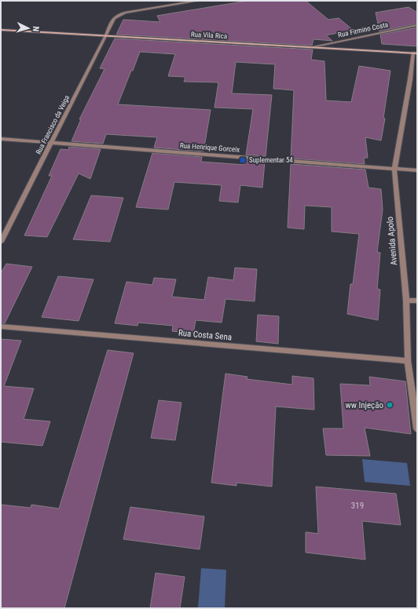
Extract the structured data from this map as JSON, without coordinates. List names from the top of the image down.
{
  "streets": {
    "street": [
      "Rua Firmino Costa",
      "Rua Vila Rica",
      "Rua Francisco da Veiga",
      "Rua Henrique Gorceix",
      "Avenida Apolo",
      "Rua Costa Sena"
    ]
  },
  "crossings": [
    ["Rua Firmino Costa", "Rua Vila Rica"],
    ["Rua Vila Rica", "Rua Francisco da Veiga"],
    ["Rua Vila Rica", "Avenida Apolo"],
    ["Rua Francisco da Veiga", "Rua Henrique Gorceix"],
    ["Rua Henrique Gorceix", "Avenida Apolo"],
    ["Avenida Apolo", "Rua Costa Sena"]
  ],
  "places": {
    "transit": ["Suplementar 54"],
    "other": ["ww Injeção"]
  },
  "house_numbers": ["319"],
  "north": "right"
}
